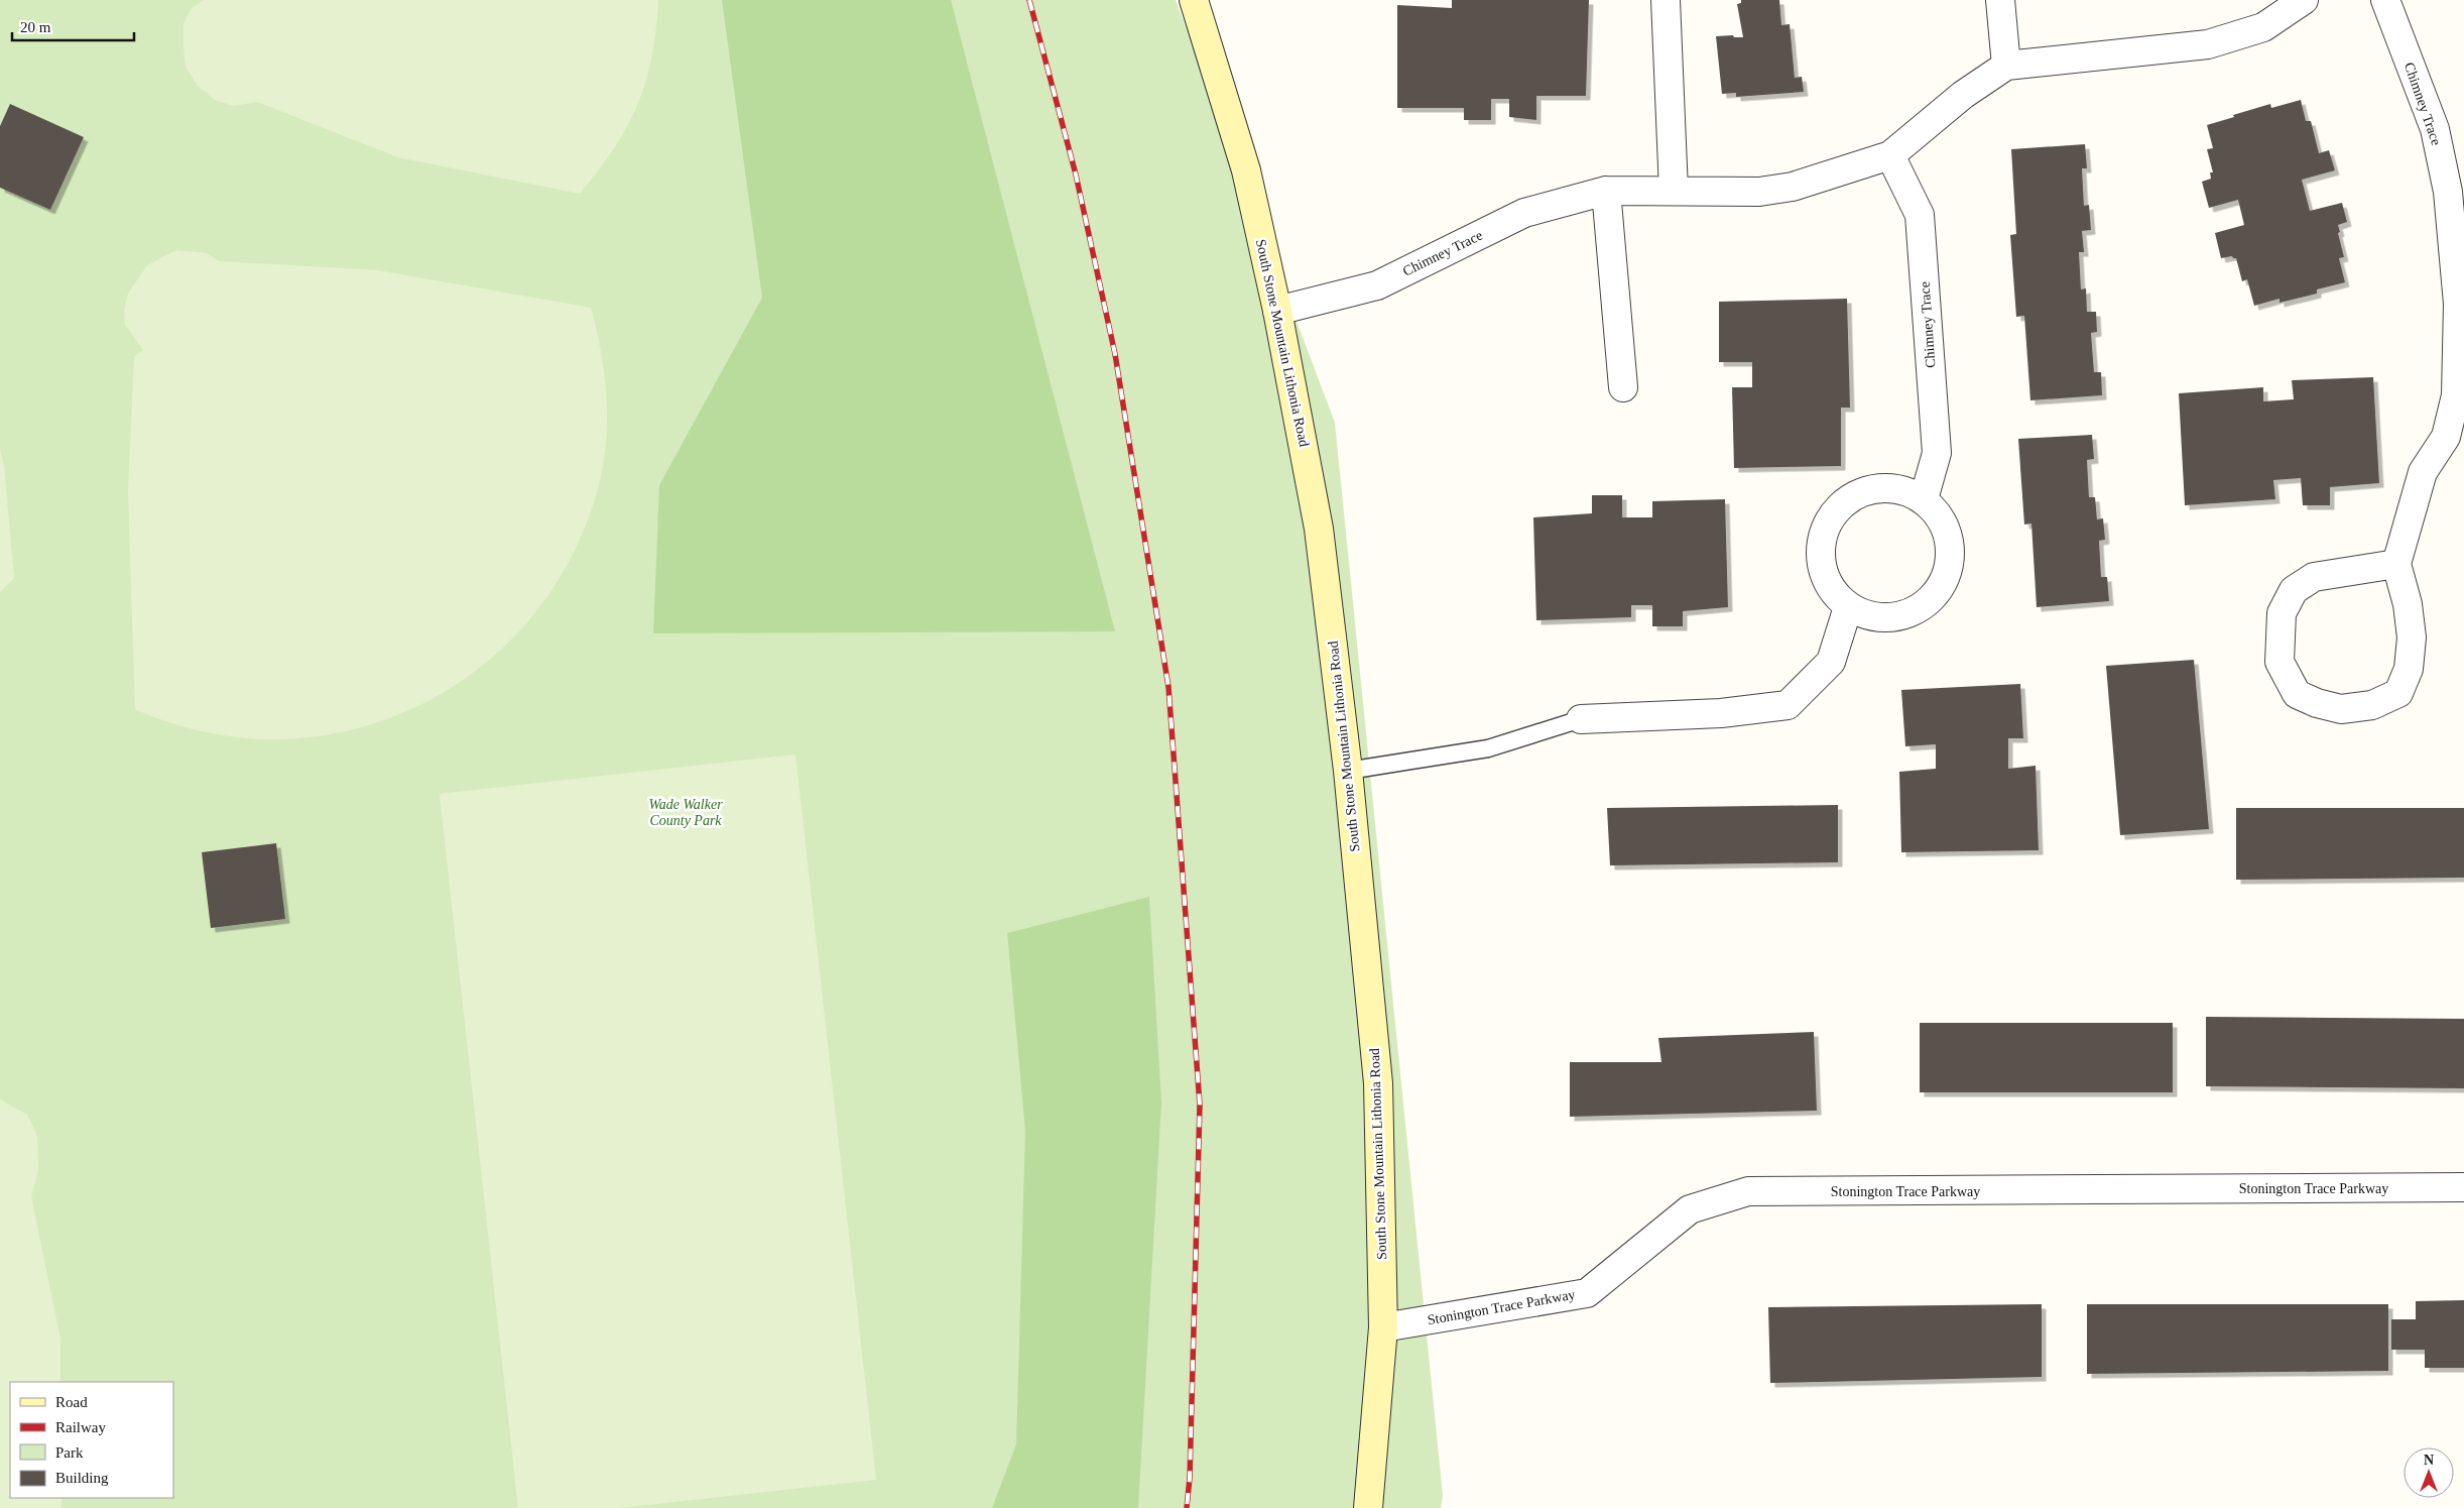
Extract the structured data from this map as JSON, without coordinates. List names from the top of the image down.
{
  "streets": {
    "main road": ["South Stone Mountain Lithonia Road"],
    "street": ["Chimney Trace", "Stonington Trace Parkway"]
  },
  "crossings": [
    ["Chimney Trace", "South Stone Mountain Lithonia Road"],
    ["South Stone Mountain Lithonia Road", "Stonington Trace Parkway"]
  ],
  "parks": ["Wade Walker County Park"],
  "legend": [
    "Road",
    "Railway",
    "Park",
    "Building"
  ],
  "scale_bar": "20 m",
  "north": "top"
}
